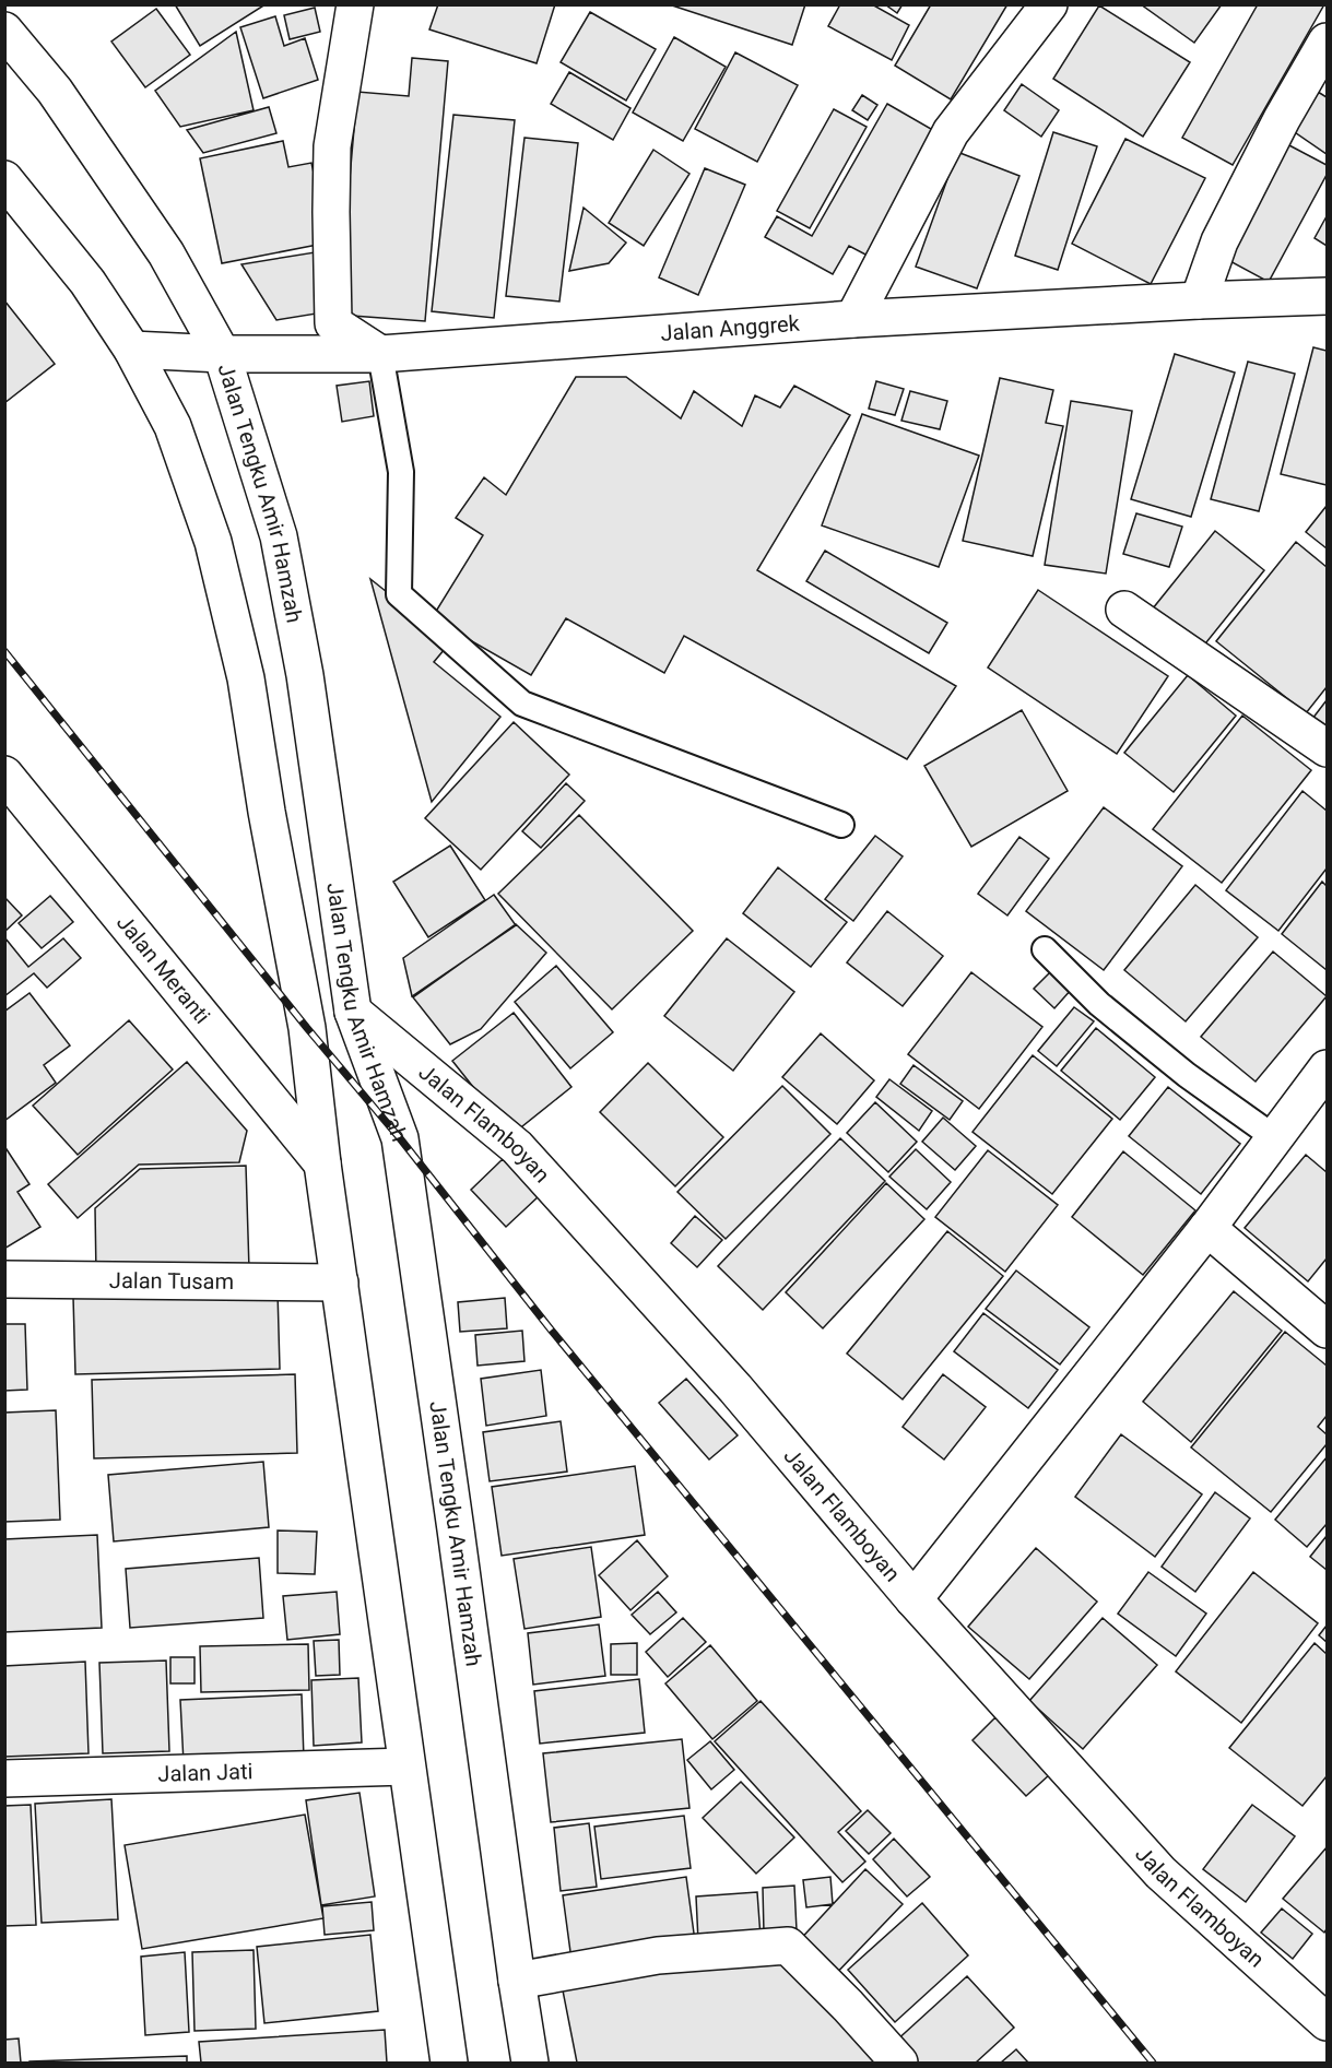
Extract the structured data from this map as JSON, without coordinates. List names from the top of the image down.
{
  "streets": {
    "street": [
      "Jalan Anggrek",
      "Jalan Tengku Amir Hamzah",
      "Jalan Meranti",
      "Jalan Flamboyan",
      "Jalan Tusam",
      "Jalan Jati"
    ]
  },
  "crossings": [
    ["Jalan Anggrek", "Jalan Tengku Amir Hamzah"],
    ["Jalan Tengku Amir Hamzah", "Jalan Flamboyan"]
  ]
}
